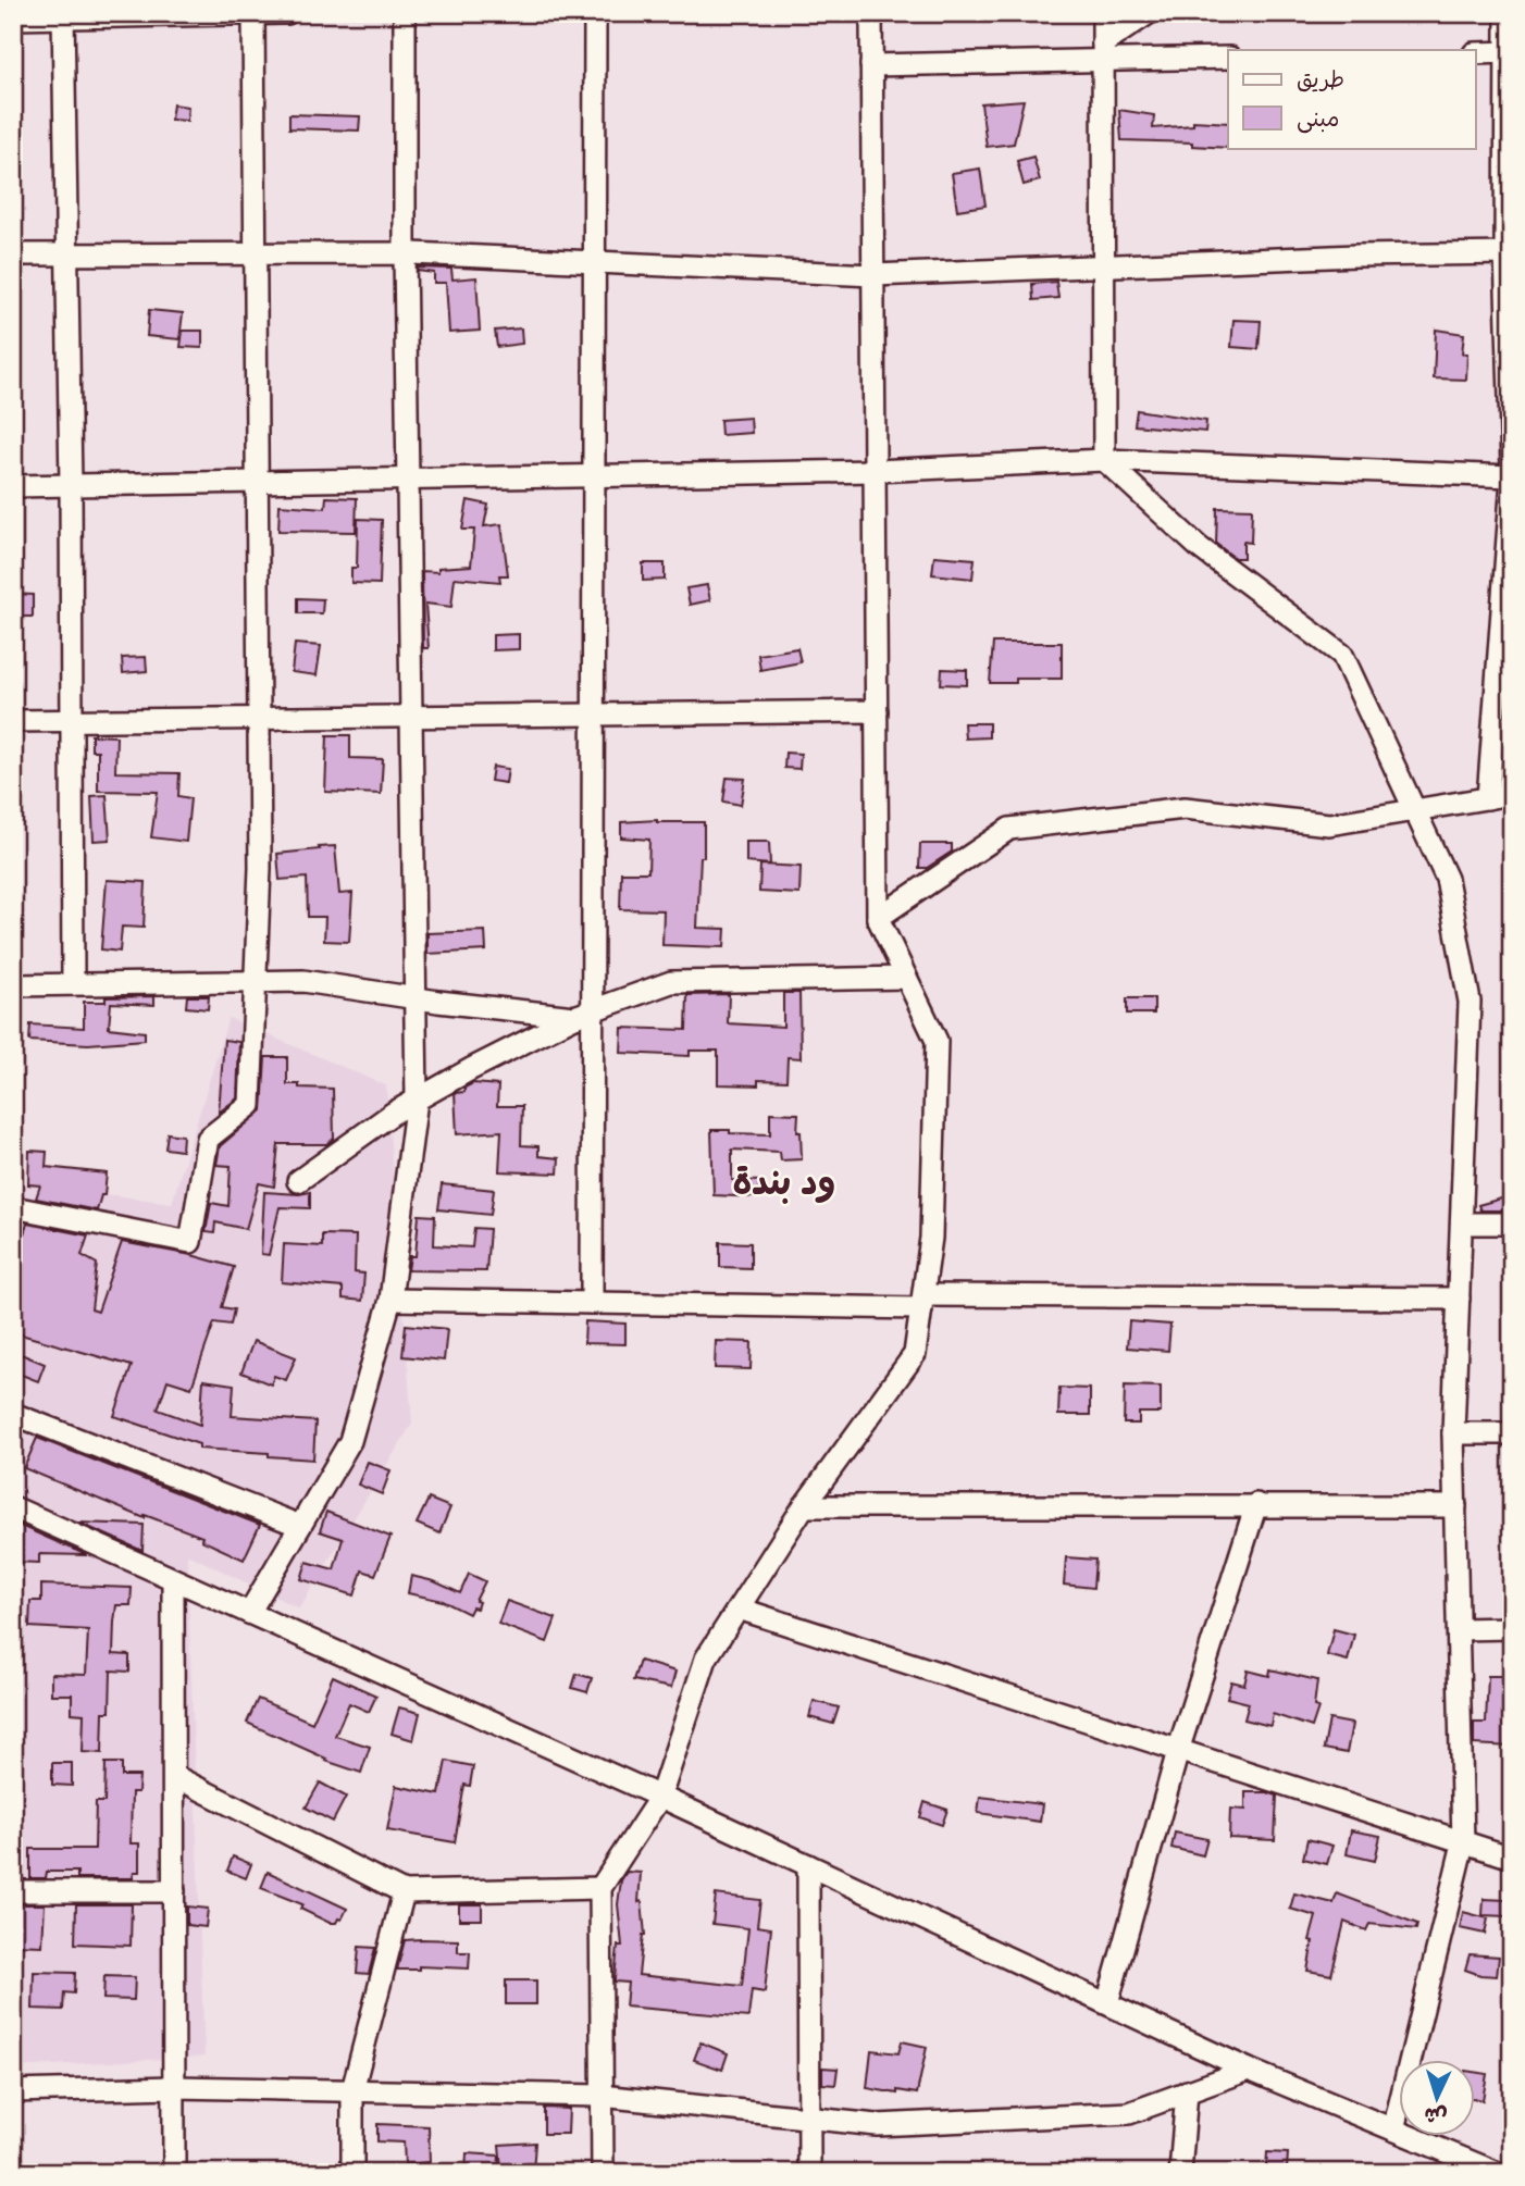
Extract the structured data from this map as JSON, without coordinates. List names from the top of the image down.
{
  "districts": ["ود بندة"],
  "legend": ["طريق", "مبنى"],
  "north": "bottom"
}
